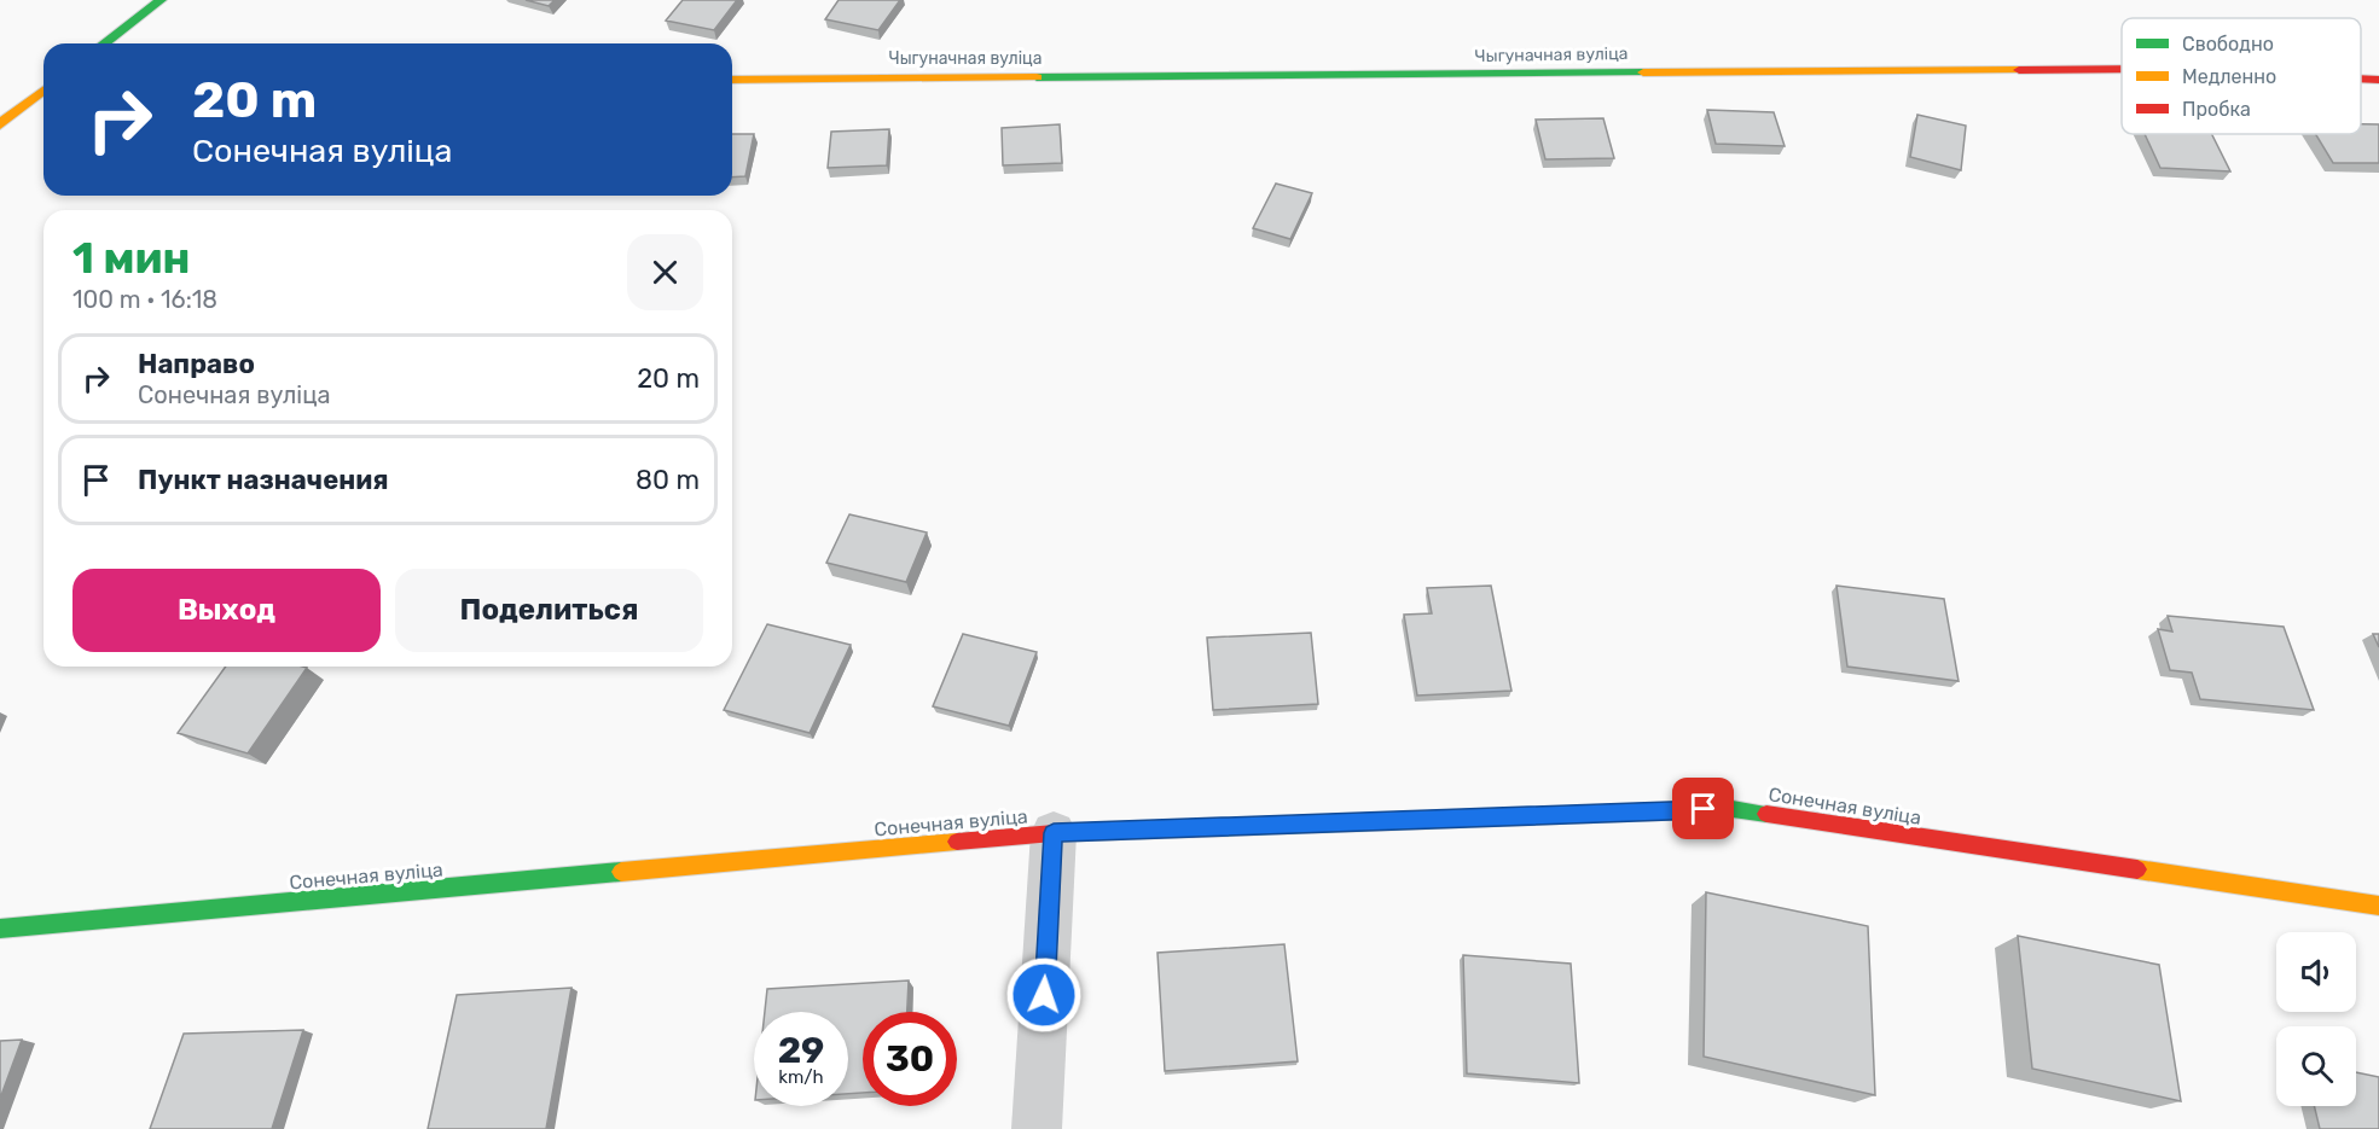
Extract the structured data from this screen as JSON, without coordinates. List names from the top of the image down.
{
  "streets": {
    "street": ["Чыгуначная вуліца", "Сонечная вуліца"]
  },
  "legend": ["Свободно", "Медленно", "Пробка"],
  "page": {
    "turn": ["20 m", "Сонечная вуліца"],
    "heading": ["1 мин", "100 m · 16:18"],
    "list": [
      {
        "name": "Направо",
        "note": "Сонечная вуліца",
        "value": "20 m"
      },
      {
        "name": "Пункт назначения",
        "value": "80 m"
      }
    ],
    "buttons": ["Выход", "Поделиться"],
    "speed": "29 km/h",
    "limit": "30"
  }
}
